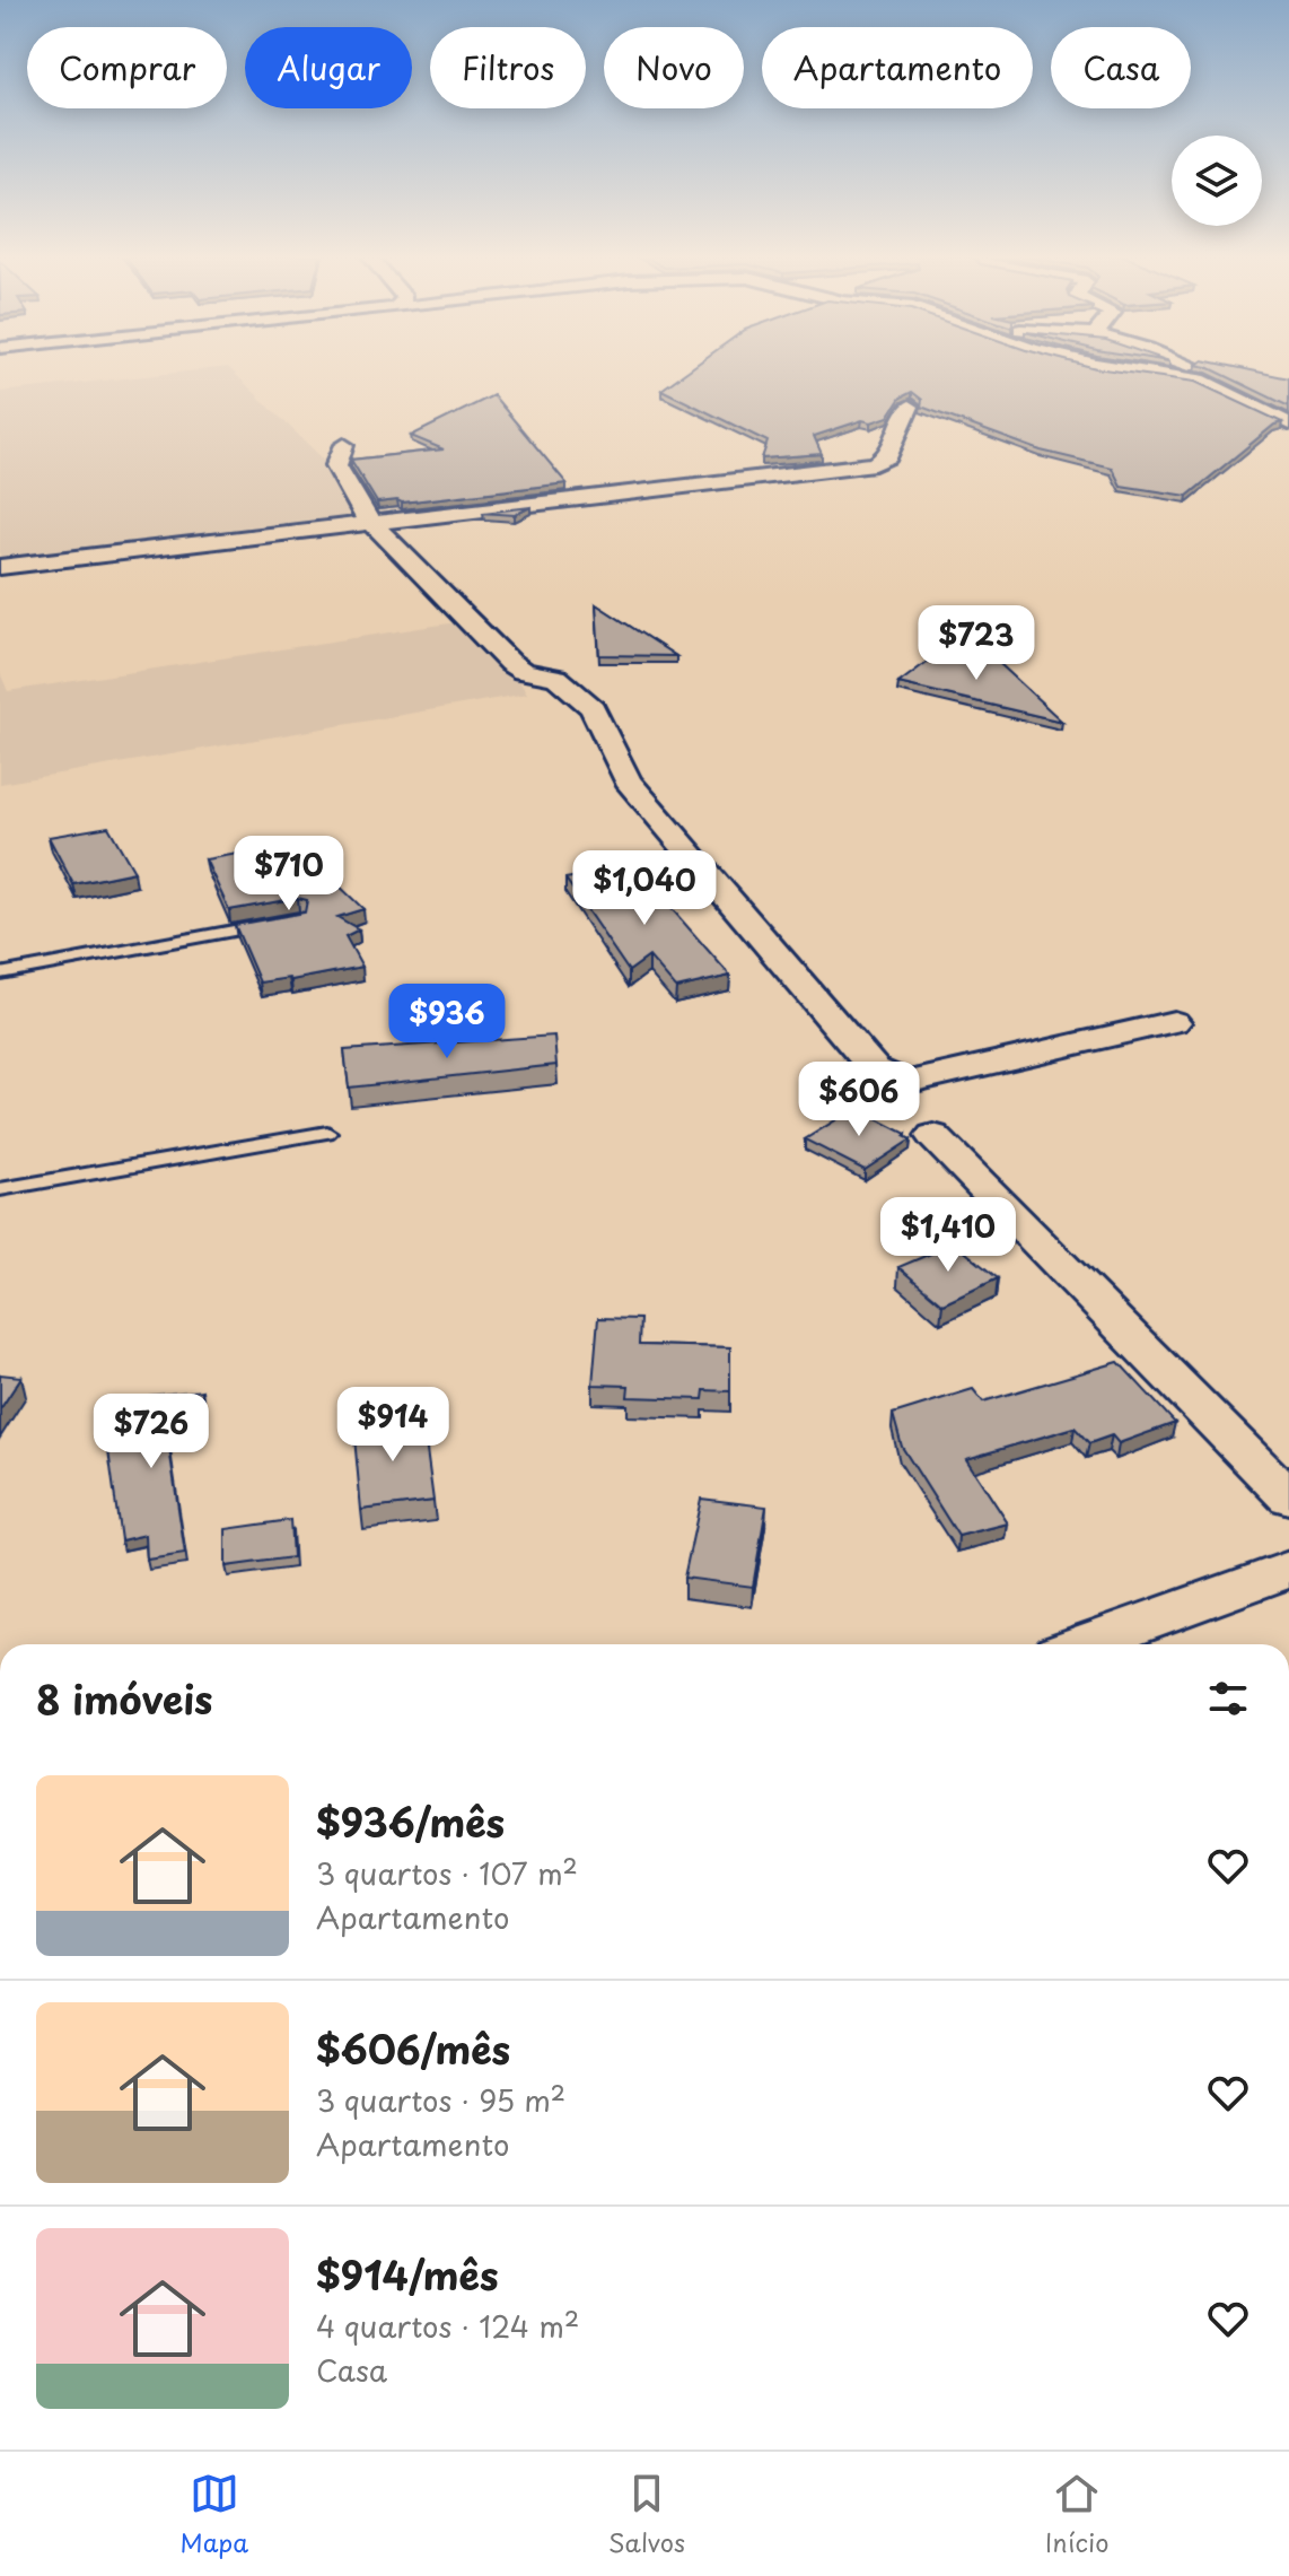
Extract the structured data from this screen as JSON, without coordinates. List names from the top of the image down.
{
  "page": {
    "chip": [
      "Comprar",
      "Alugar",
      "Filtros",
      "Novo",
      "Apartamento",
      "Casa"
    ],
    "price": [
      "$723",
      "$710",
      "$1,040",
      "$936",
      "$606",
      "$1,410",
      "$914",
      "$726"
    ],
    "heading": "8 imóveis",
    "list": [
      {
        "name": "$936/mês",
        "note": "3 quartos · 107 m² · Apartamento"
      },
      {
        "name": "$606/mês",
        "note": "3 quartos · 95 m² · Apartamento"
      },
      {
        "name": "$914/mês",
        "note": "4 quartos · 124 m² · Casa"
      }
    ],
    "tabs": ["Mapa", "Salvos", "Início"]
  }
}
